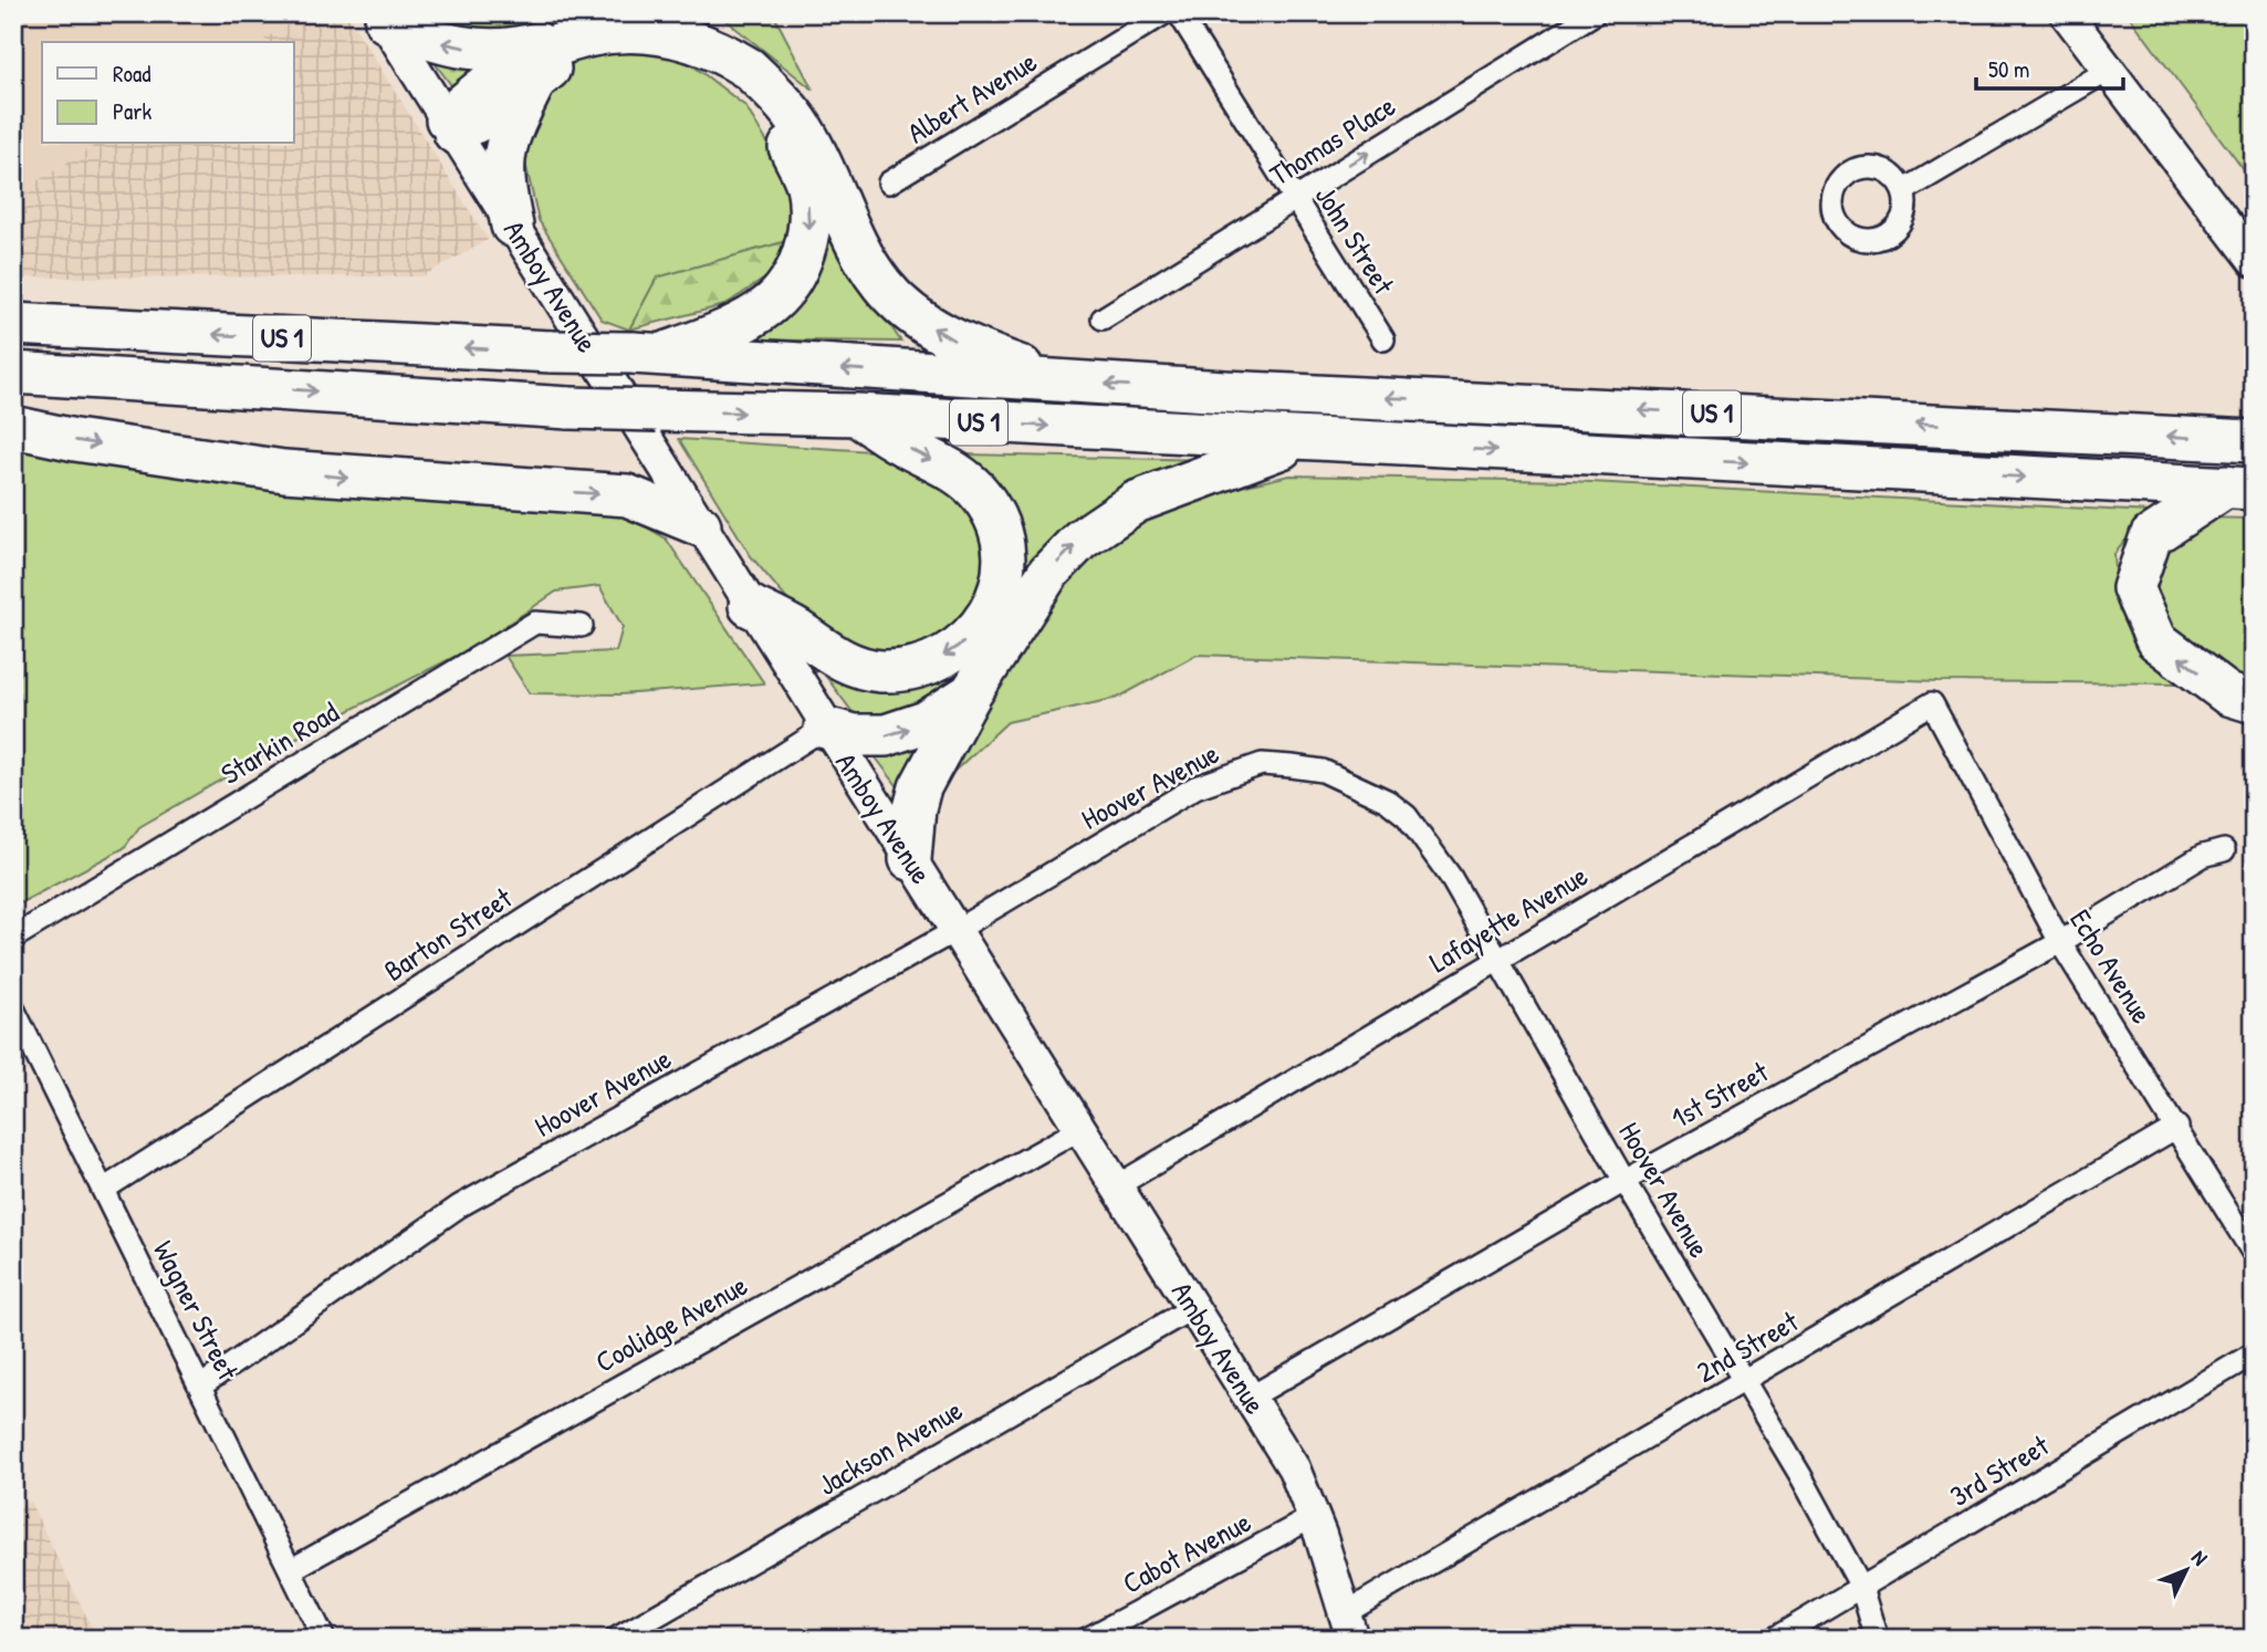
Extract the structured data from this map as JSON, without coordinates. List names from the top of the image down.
{
  "streets": {
    "highway": ["US 1"],
    "street": [
      "Albert Avenue",
      "Thomas Place",
      "John Street",
      "Amboy Avenue",
      "Starkin Road",
      "Hoover Avenue",
      "Lafayette Avenue",
      "Barton Street",
      "Echo Avenue",
      "1st Street",
      "Wagner Street",
      "Coolidge Avenue",
      "2nd Street",
      "Jackson Avenue",
      "3rd Street",
      "Cabot Avenue"
    ]
  },
  "crossings": [
    ["Thomas Place", "John Street"],
    ["Amboy Avenue", "Hoover Avenue"],
    ["Amboy Avenue", "Lafayette Avenue"],
    ["Amboy Avenue", "Barton Street"],
    ["Amboy Avenue", "1st Street"],
    ["Amboy Avenue", "Coolidge Avenue"],
    ["Amboy Avenue", "2nd Street"],
    ["Amboy Avenue", "Jackson Avenue"],
    ["Amboy Avenue", "Cabot Avenue"],
    ["Hoover Avenue", "Lafayette Avenue"],
    ["Hoover Avenue", "1st Street"],
    ["Hoover Avenue", "Wagner Street"],
    ["Hoover Avenue", "2nd Street"],
    ["Hoover Avenue", "3rd Street"],
    ["Lafayette Avenue", "Echo Avenue"],
    ["Barton Street", "Wagner Street"],
    ["Echo Avenue", "1st Street"],
    ["Echo Avenue", "2nd Street"],
    ["Wagner Street", "Coolidge Avenue"]
  ],
  "one_way": ["Thomas Place"],
  "legend": ["Road", "Park"],
  "scale_bar": "50 m",
  "north": "top right"
}
